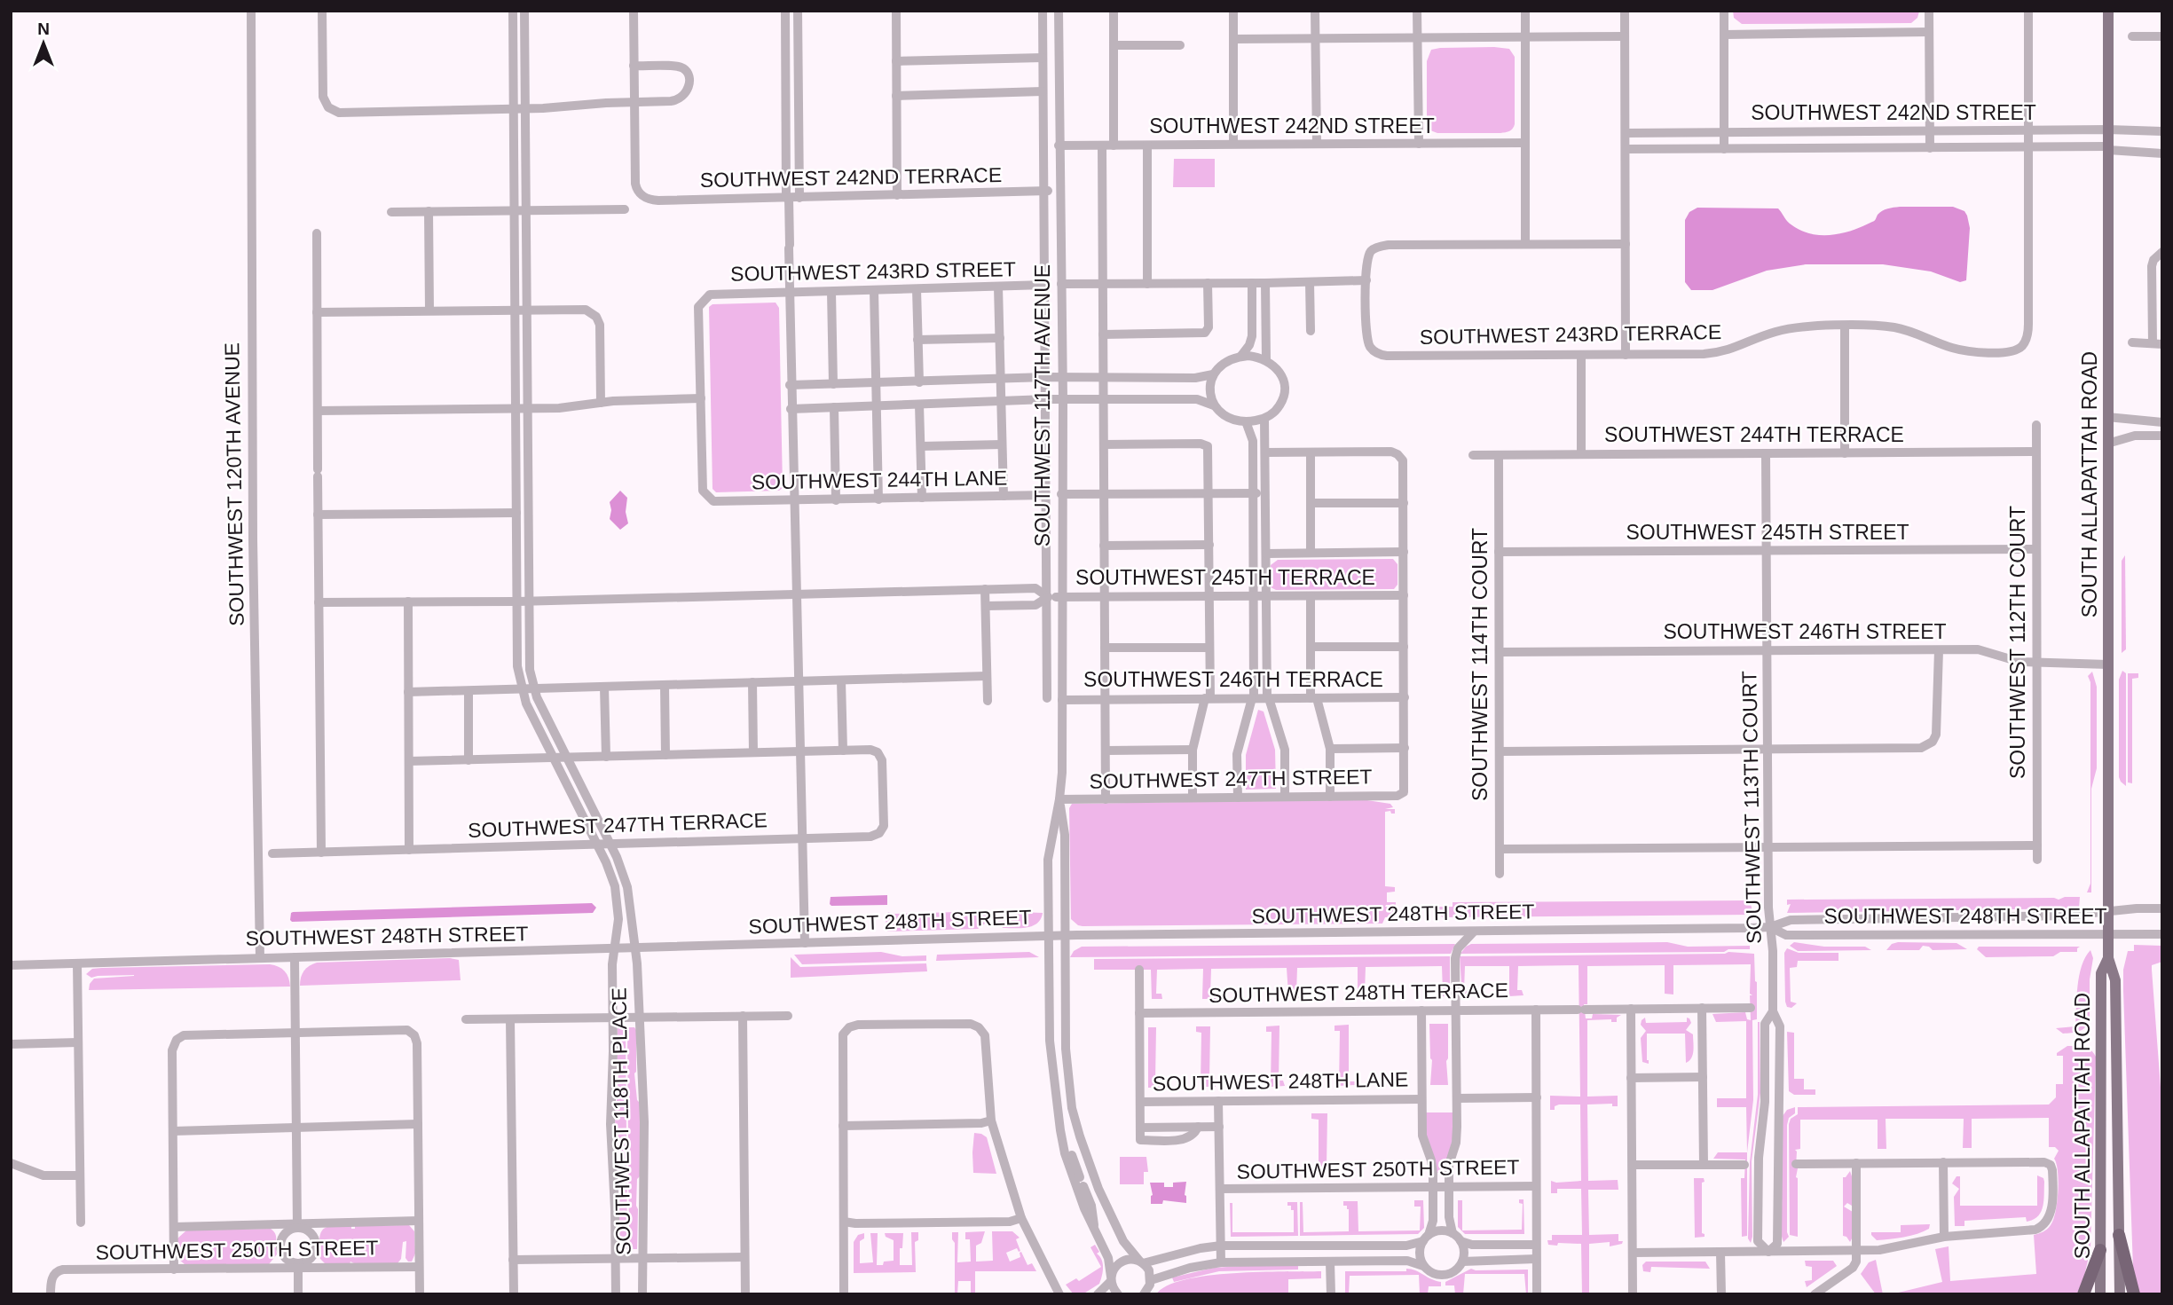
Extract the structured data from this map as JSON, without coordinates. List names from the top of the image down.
{
  "streets": {
    "main road": ["SOUTH ALLAPATTAH ROAD"],
    "street": [
      "SOUTHWEST 242ND STREET",
      "SOUTHWEST 242ND TERRACE",
      "SOUTHWEST 243RD STREET",
      "SOUTHWEST 243RD TERRACE",
      "SOUTHWEST 117TH AVENUE",
      "SOUTHWEST 244TH TERRACE",
      "SOUTHWEST 244TH LANE",
      "SOUTHWEST 120TH AVENUE",
      "SOUTHWEST 245TH STREET",
      "SOUTHWEST 245TH TERRACE",
      "SOUTHWEST 246TH STREET",
      "SOUTHWEST 112TH COURT",
      "SOUTHWEST 114TH COURT",
      "SOUTHWEST 246TH TERRACE",
      "SOUTHWEST 247TH STREET",
      "SOUTHWEST 113TH COURT",
      "SOUTHWEST 247TH TERRACE",
      "SOUTHWEST 248TH STREET",
      "SOUTHWEST 248TH TERRACE",
      "SOUTHWEST 248TH LANE",
      "SOUTHWEST 118TH PLACE",
      "SOUTHWEST 250TH STREET"
    ]
  },
  "crossings": [
    ["SOUTHWEST 242ND STREET", "SOUTHWEST 243RD TERRACE"],
    ["SOUTHWEST 242ND STREET", "SOUTHWEST 117TH AVENUE"],
    ["SOUTHWEST 242ND STREET", "SOUTH ALLAPATTAH ROAD"],
    ["SOUTHWEST 242ND TERRACE", "SOUTHWEST 117TH AVENUE"],
    ["SOUTHWEST 243RD STREET", "SOUTHWEST 117TH AVENUE"],
    ["SOUTHWEST 243RD STREET", "SOUTHWEST 244TH LANE"],
    ["SOUTHWEST 117TH AVENUE", "SOUTHWEST 244TH LANE"],
    ["SOUTHWEST 117TH AVENUE", "SOUTHWEST 245TH TERRACE"],
    ["SOUTHWEST 117TH AVENUE", "SOUTHWEST 246TH TERRACE"],
    ["SOUTHWEST 117TH AVENUE", "SOUTHWEST 247TH STREET"],
    ["SOUTHWEST 117TH AVENUE", "SOUTHWEST 248TH STREET"],
    ["SOUTHWEST 244TH TERRACE", "SOUTHWEST 112TH COURT"],
    ["SOUTHWEST 244TH TERRACE", "SOUTHWEST 114TH COURT"],
    ["SOUTHWEST 244TH TERRACE", "SOUTHWEST 113TH COURT"],
    ["SOUTHWEST 120TH AVENUE", "SOUTHWEST 248TH STREET"],
    ["SOUTH ALLAPATTAH ROAD", "SOUTHWEST 246TH STREET"],
    ["SOUTH ALLAPATTAH ROAD", "SOUTHWEST 248TH STREET"],
    ["SOUTHWEST 245TH STREET", "SOUTHWEST 112TH COURT"],
    ["SOUTHWEST 245TH STREET", "SOUTHWEST 114TH COURT"],
    ["SOUTHWEST 245TH STREET", "SOUTHWEST 113TH COURT"],
    ["SOUTHWEST 246TH STREET", "SOUTHWEST 112TH COURT"],
    ["SOUTHWEST 246TH STREET", "SOUTHWEST 114TH COURT"],
    ["SOUTHWEST 246TH STREET", "SOUTHWEST 113TH COURT"],
    ["SOUTHWEST 113TH COURT", "SOUTHWEST 248TH STREET"],
    ["SOUTHWEST 247TH TERRACE", "SOUTHWEST 118TH PLACE"],
    ["SOUTHWEST 248TH STREET", "SOUTHWEST 118TH PLACE"]
  ],
  "north": "top"
}
